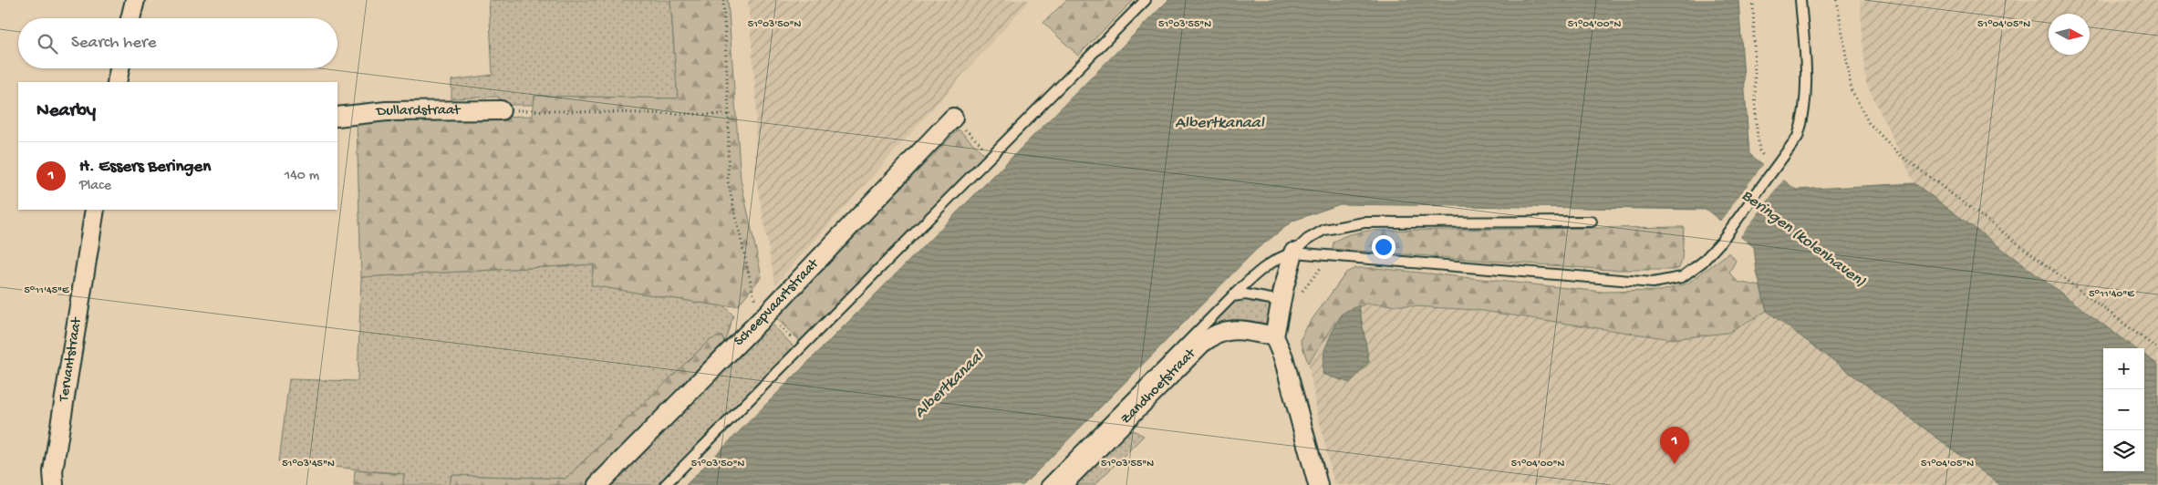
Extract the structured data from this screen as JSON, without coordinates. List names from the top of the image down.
{
  "streets": {
    "street": [
      "Dullardstraat",
      "Scheepvaartstraat",
      "Tervantstraat",
      "Zandhoefstraat"
    ]
  },
  "water": ["Albertkanaal", "Beringen (kolenhaven)"],
  "north": "right",
  "page": {
    "search": "Search here",
    "heading": "Nearby",
    "list": [
      {
        "mark": "1",
        "name": "H. Essers Beringen",
        "note": "Place",
        "value": "140 m"
      }
    ],
    "map_buttons": ["+", "−"],
    "pins": "1"
  },
  "coordinates": [
    "51°03'50\"N",
    "51°03'55\"N",
    "51°04'00\"N",
    "51°04'05\"N",
    "5°11'45\"E",
    "5°11'40\"E",
    "51°03'45\"N"
  ]
}
